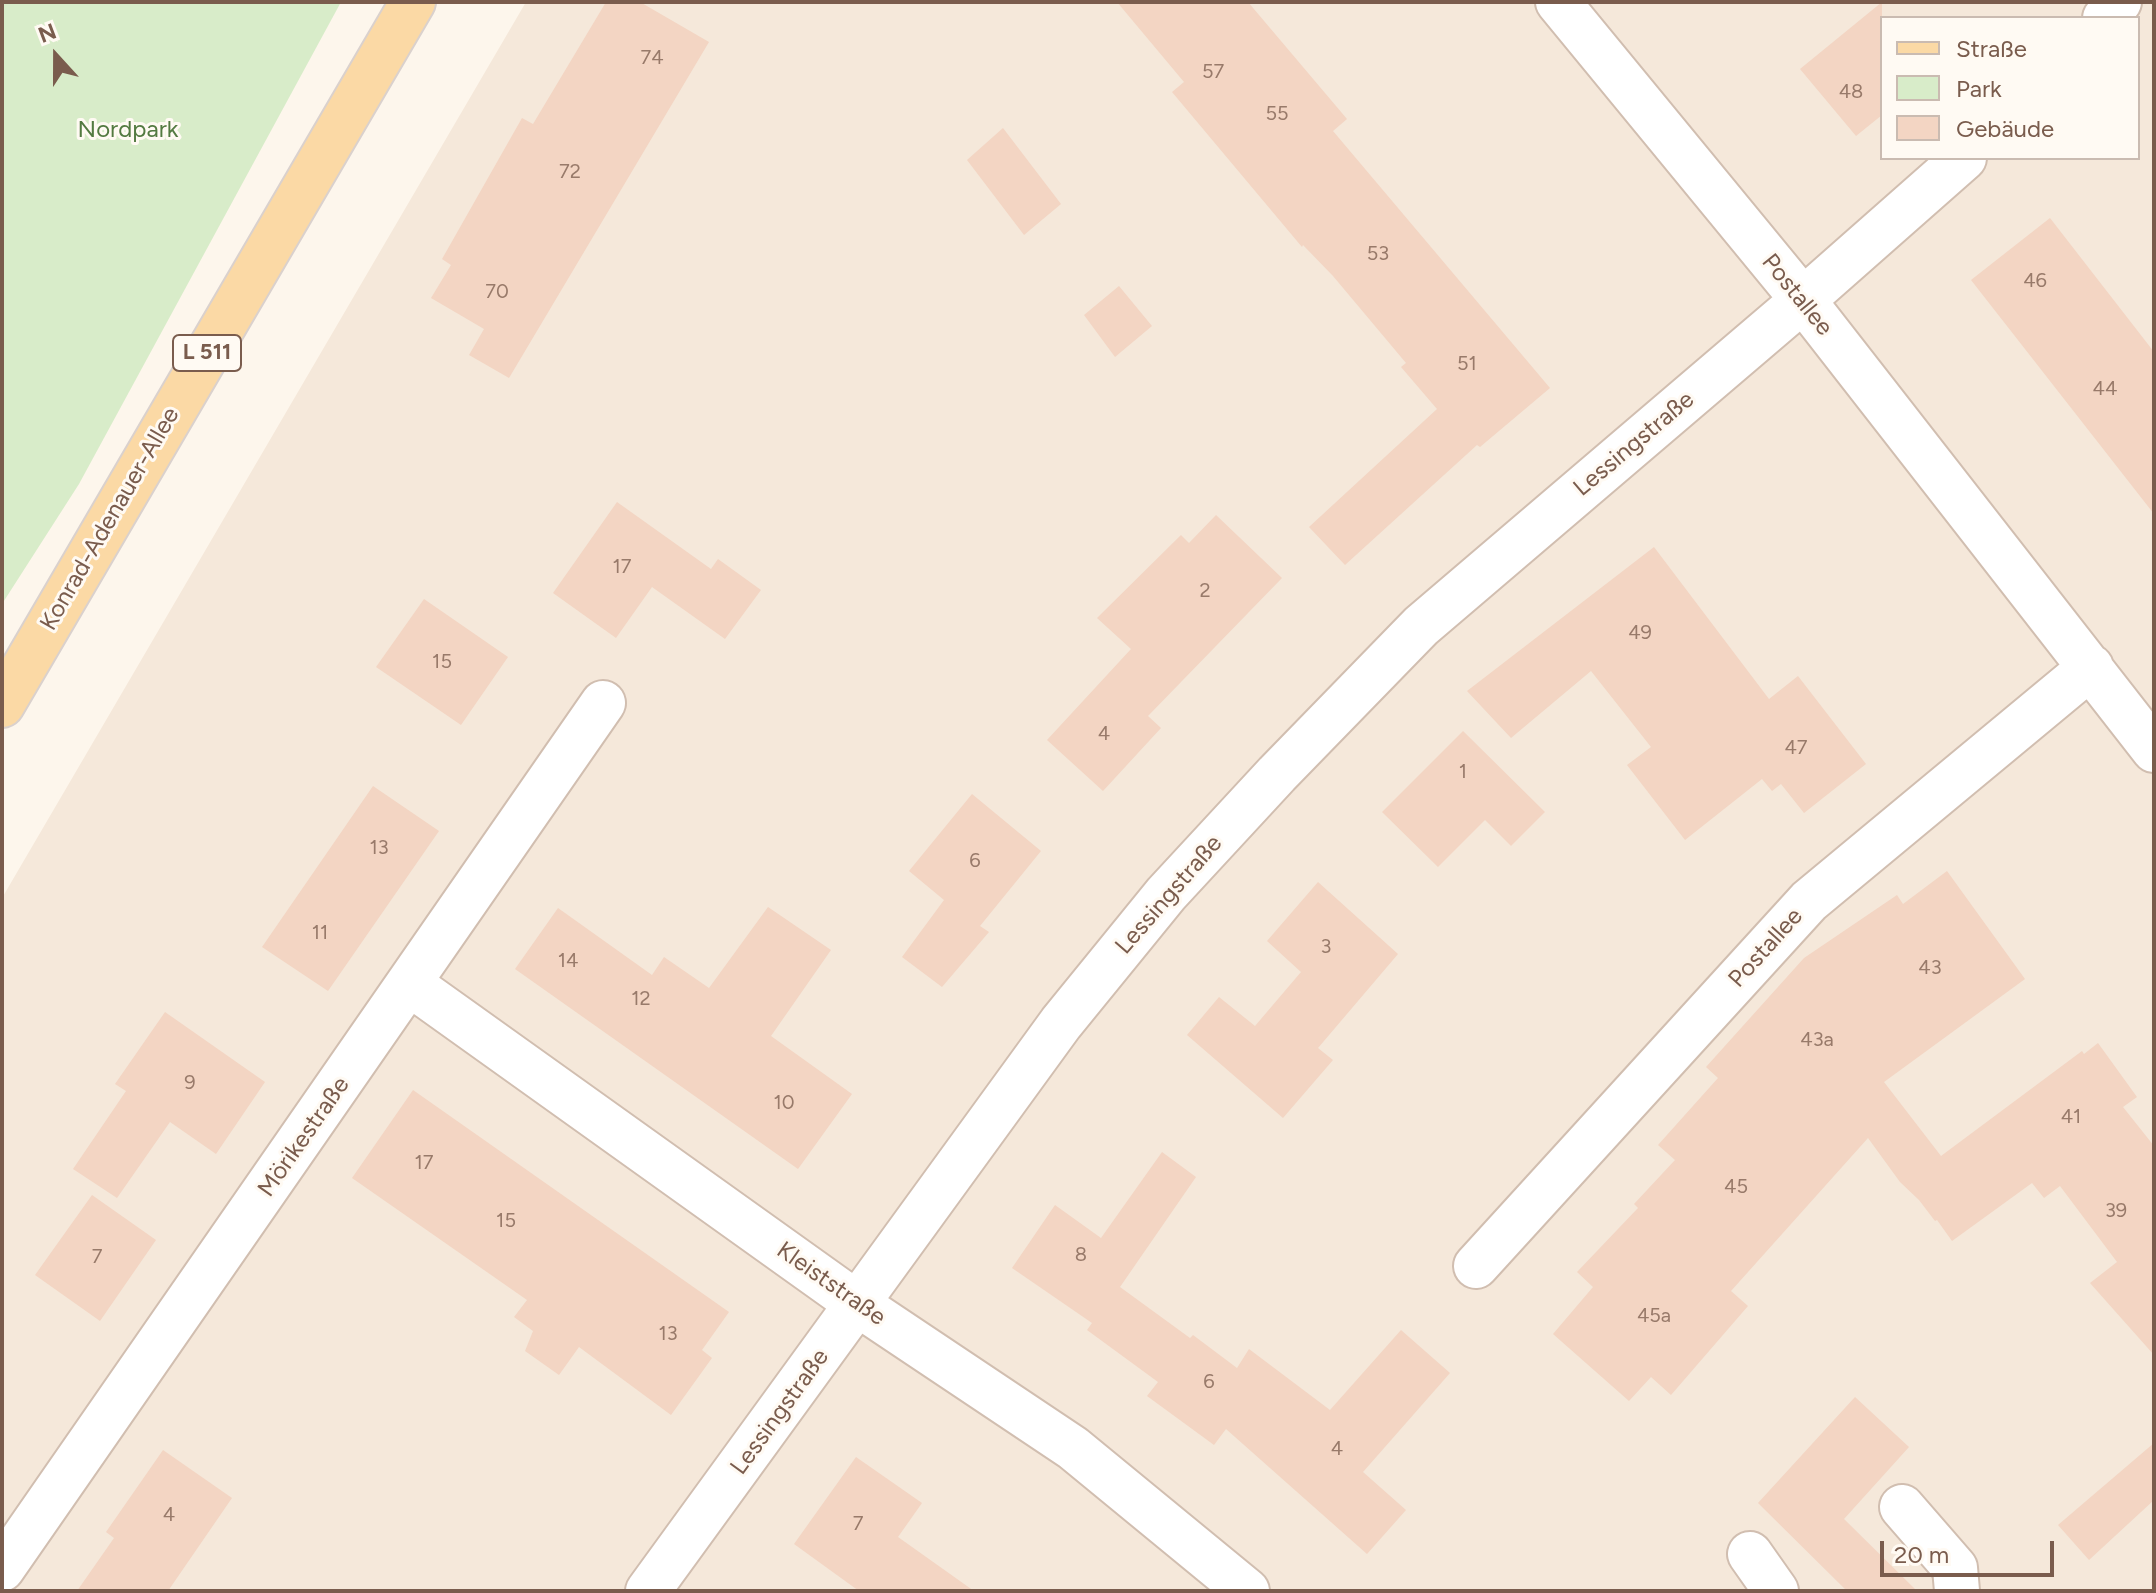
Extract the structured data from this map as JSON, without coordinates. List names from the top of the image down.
{
  "streets": {
    "main road": ["L 511", "Konrad-Adenauer-Allee"],
    "street": [
      "Postallee",
      "Lessingstraße",
      "Mörikestraße",
      "Kleiststraße"
    ]
  },
  "crossings": [
    ["Postallee", "Lessingstraße"],
    ["Lessingstraße", "Kleiststraße"],
    ["Mörikestraße", "Kleiststraße"]
  ],
  "parks": ["Nordpark"],
  "house_numbers": [
    "74",
    "57",
    "48",
    "55",
    "72",
    "53",
    "46",
    "70",
    "51",
    "44",
    "17",
    "2",
    "49",
    "15",
    "4",
    "47",
    "1",
    "13",
    "6",
    "11",
    "3",
    "14",
    "43",
    "12",
    "43a",
    "9",
    "10",
    "41",
    "17",
    "45",
    "39",
    "15",
    "8",
    "7",
    "45a",
    "13",
    "6",
    "4",
    "4",
    "7"
  ],
  "legend": ["Straße", "Park", "Gebäude"],
  "scale_bar": "20 m",
  "north": "top"
}
